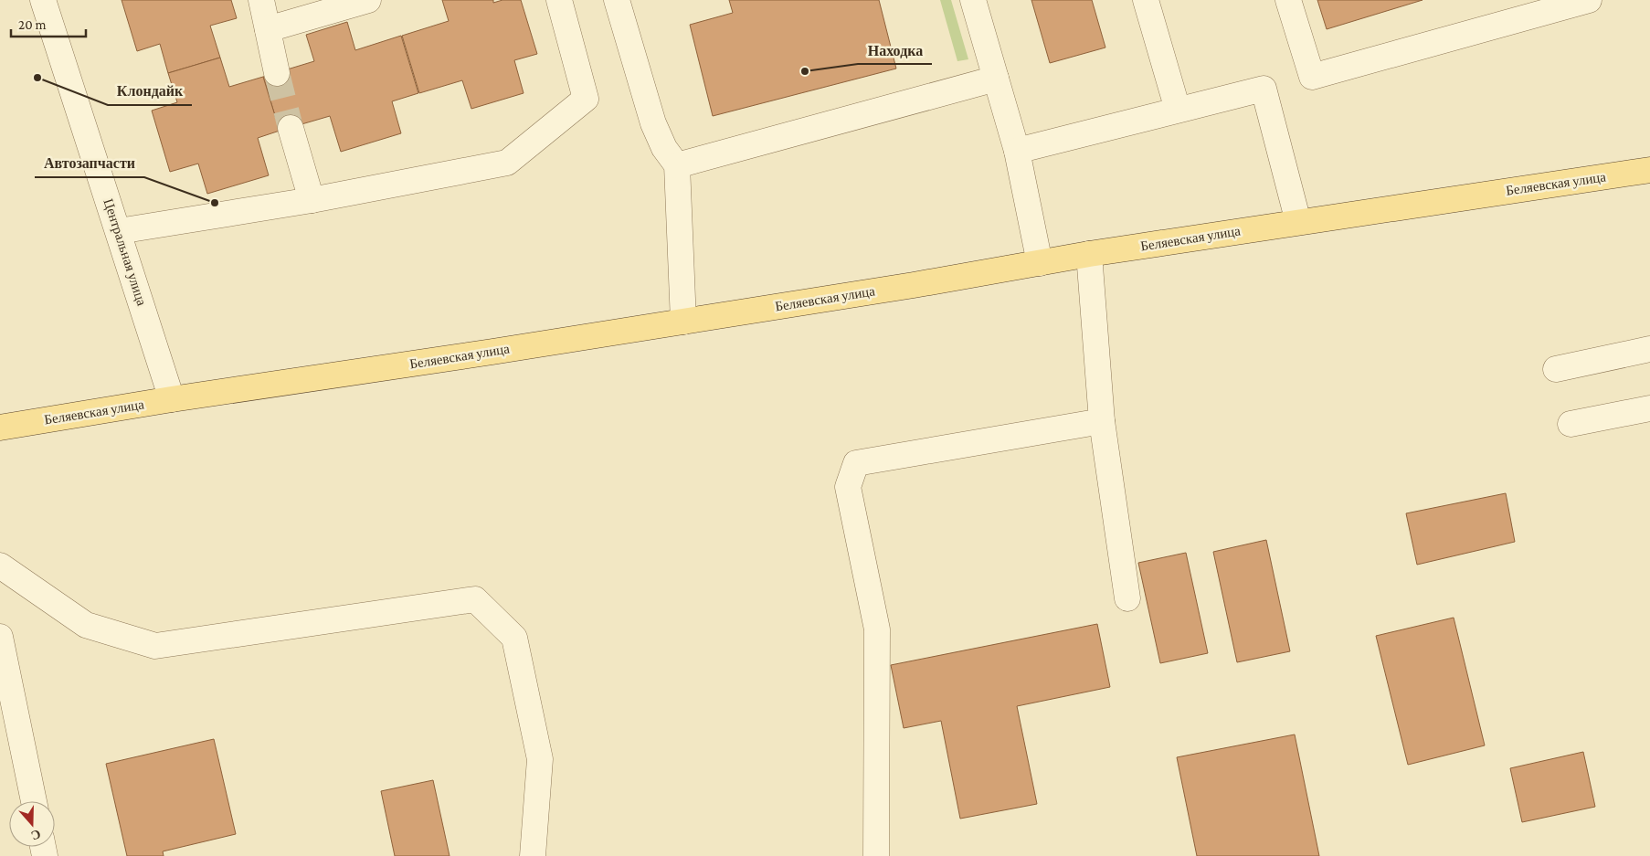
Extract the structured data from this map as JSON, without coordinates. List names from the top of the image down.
{
  "streets": {
    "main road": ["Беляевская улица"],
    "street": ["Центральная улица"]
  },
  "crossings": [
    ["Беляевская улица", "Центральная улица"]
  ],
  "places": ["Находка", "Клондайк", "Автозапчасти"],
  "scale_bar": "20 m",
  "north": "bottom"
}
